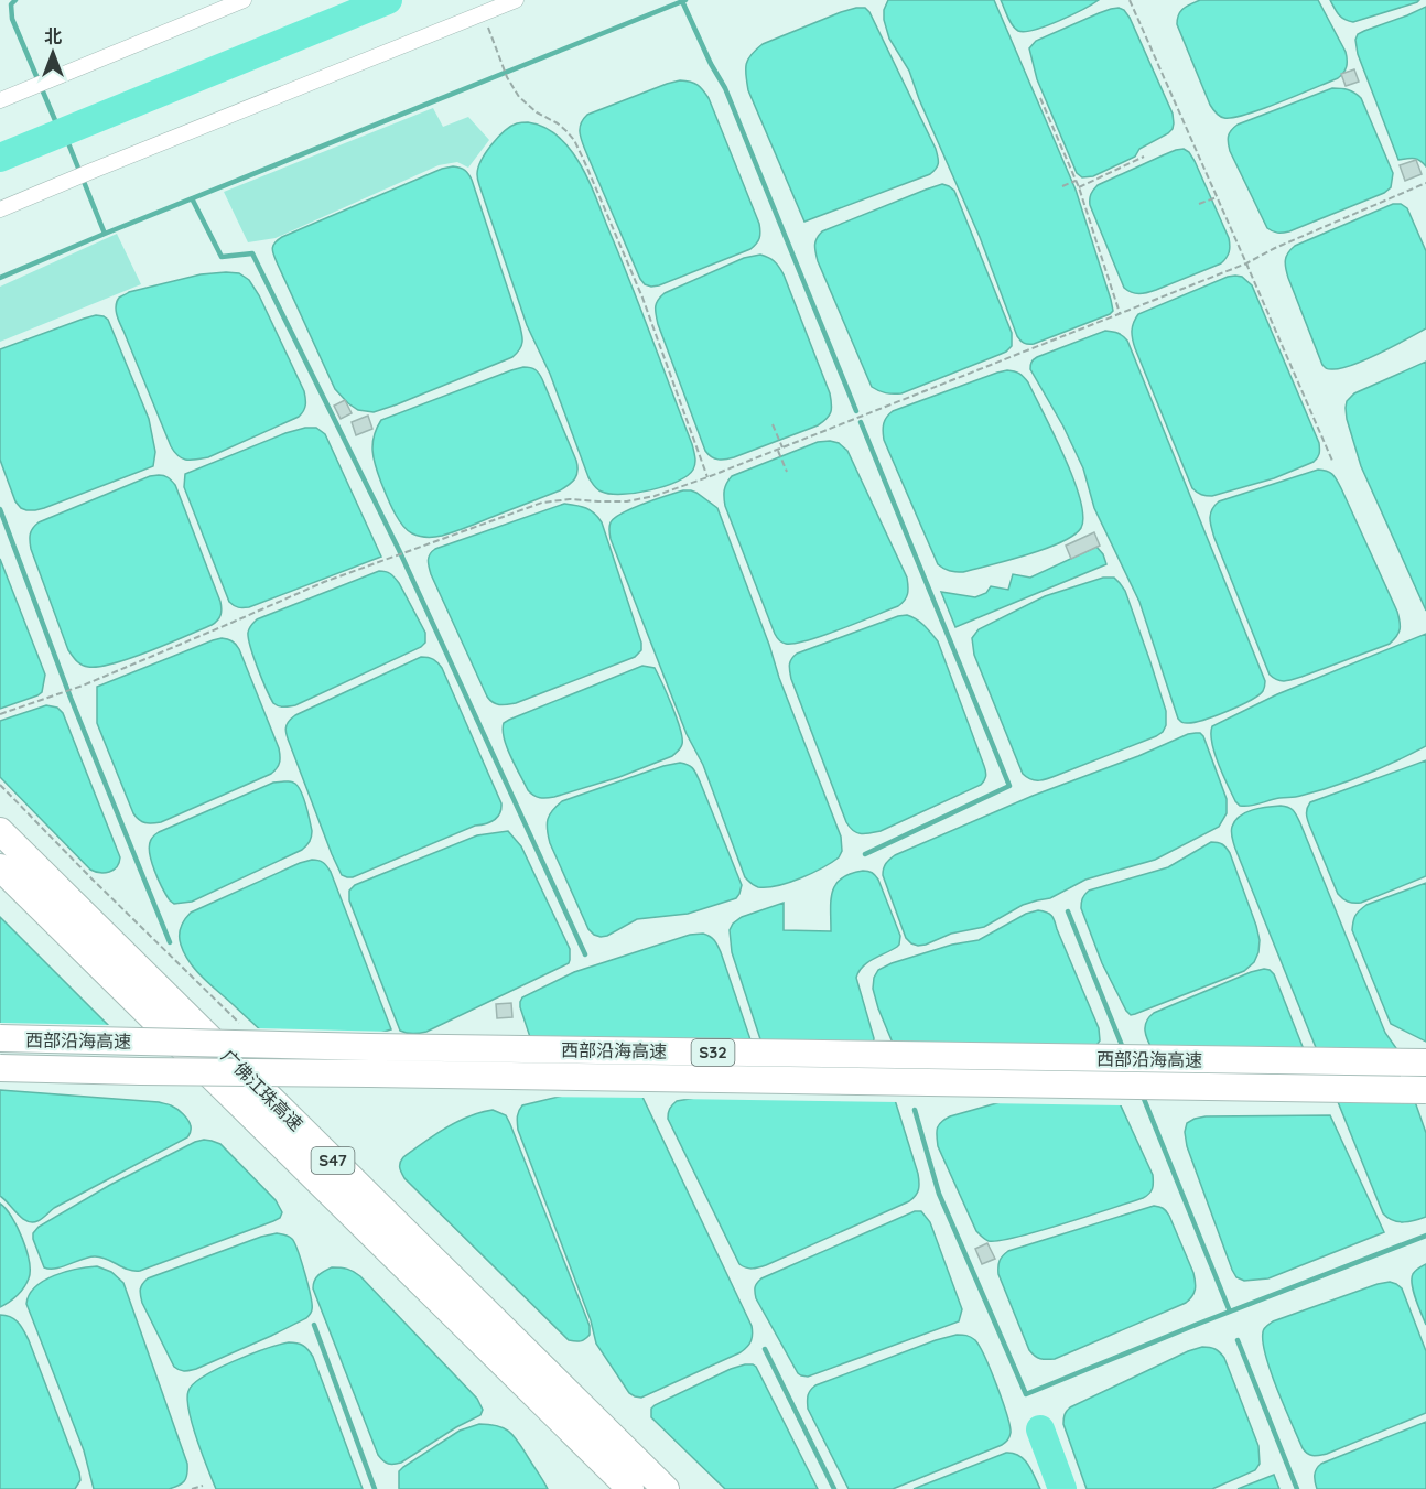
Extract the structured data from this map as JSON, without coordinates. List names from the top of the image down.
{
  "streets": {
    "highway": [
      "西部沿海高速",
      "S32",
      "广佛江珠高速",
      "S47"
    ]
  },
  "north": "top"
}
